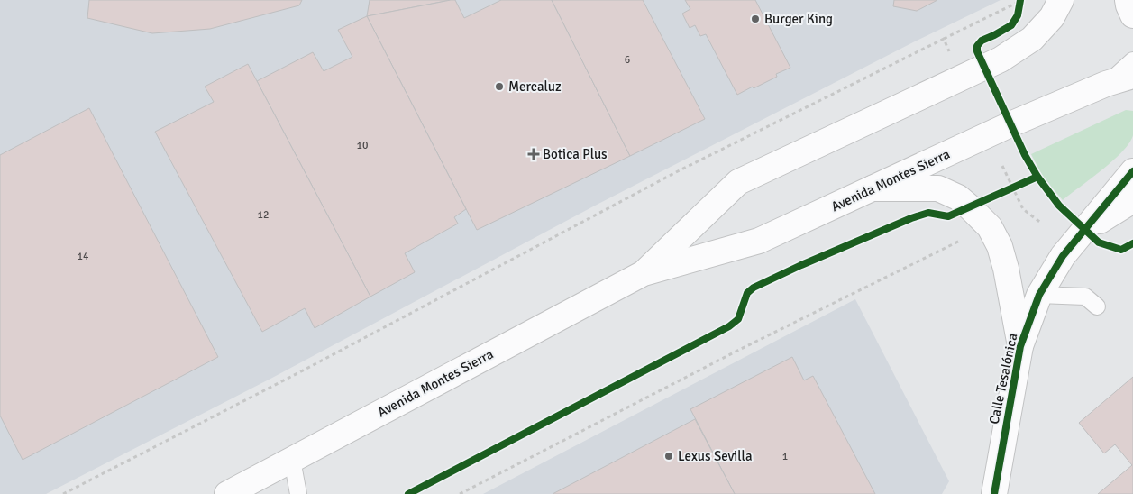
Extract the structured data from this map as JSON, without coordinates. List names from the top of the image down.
{
  "streets": {
    "main road": ["Avenida Montes Sierra", "Calle Tesalónica"]
  },
  "places": {
    "other": ["Burger King", "Mercaluz", "Lexus Sevilla"],
    "health": ["Botica Plus"]
  },
  "house_numbers": [
    "6",
    "10",
    "12",
    "14",
    "1"
  ]
}
